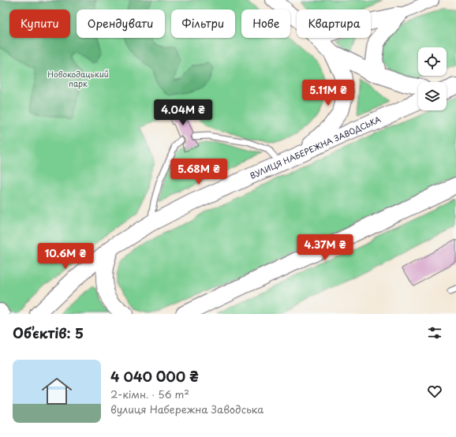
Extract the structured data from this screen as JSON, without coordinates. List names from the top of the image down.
{
  "streets": {
    "main road": ["ВУЛИЦЯ НАБЕРЕЖНА ЗАВОДСЬКА"]
  },
  "parks": ["Новокодацький парк"],
  "page": {
    "chip": [
      "Купити",
      "Орендувати",
      "Фільтри",
      "Нове",
      "Квартира"
    ],
    "price": [
      "5.11M ₴",
      "4.04M ₴",
      "5.68M ₴",
      "4.37M ₴",
      "10.6M ₴"
    ],
    "heading": "Об’єктів: 5",
    "list": [
      {
        "name": "4 040 000 ₴",
        "note": "2-кімн. · 56 m² · вулиця Набережна Заводська"
      }
    ]
  }
}
